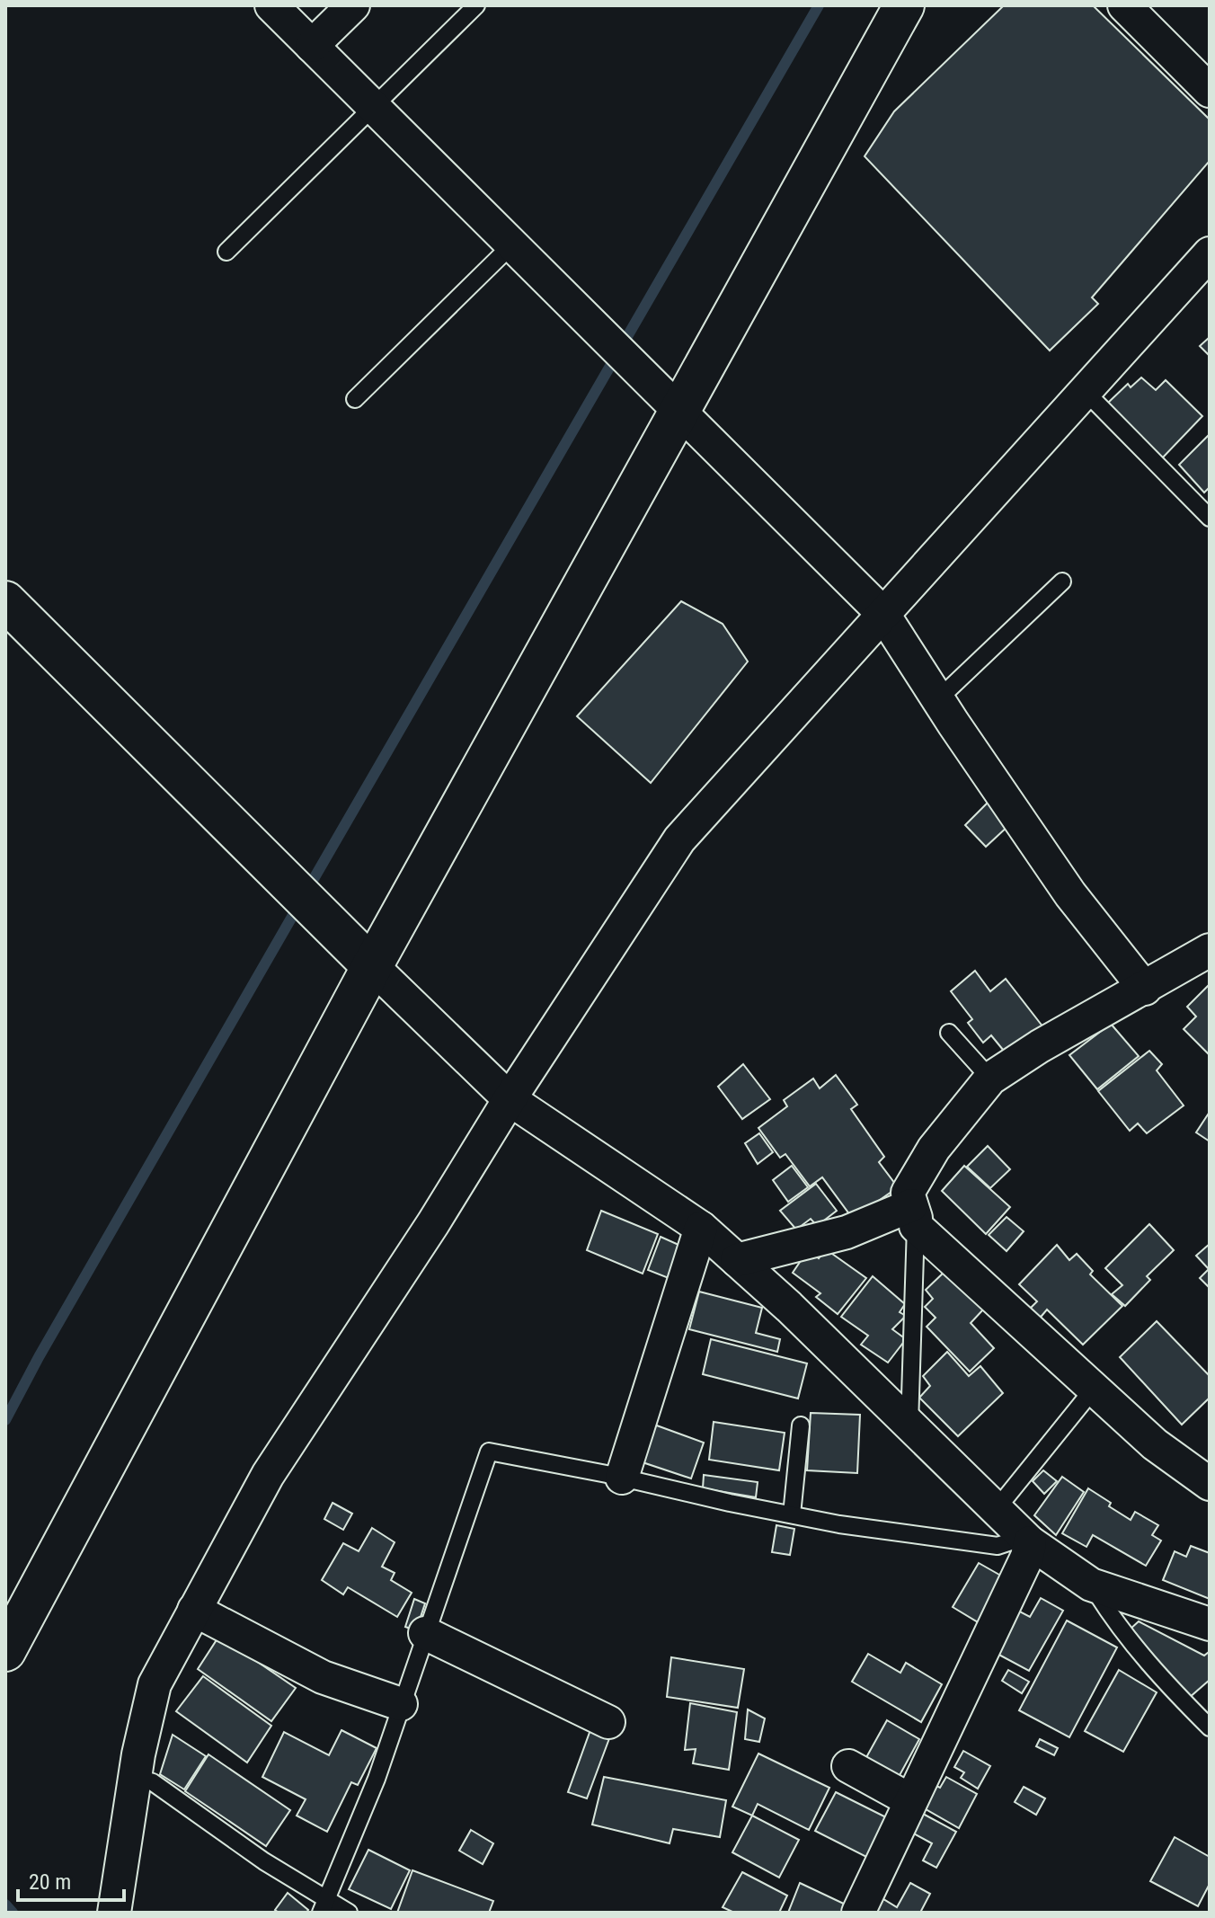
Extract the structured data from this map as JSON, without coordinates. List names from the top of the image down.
{
  "scale_bar": "20 m"
}
